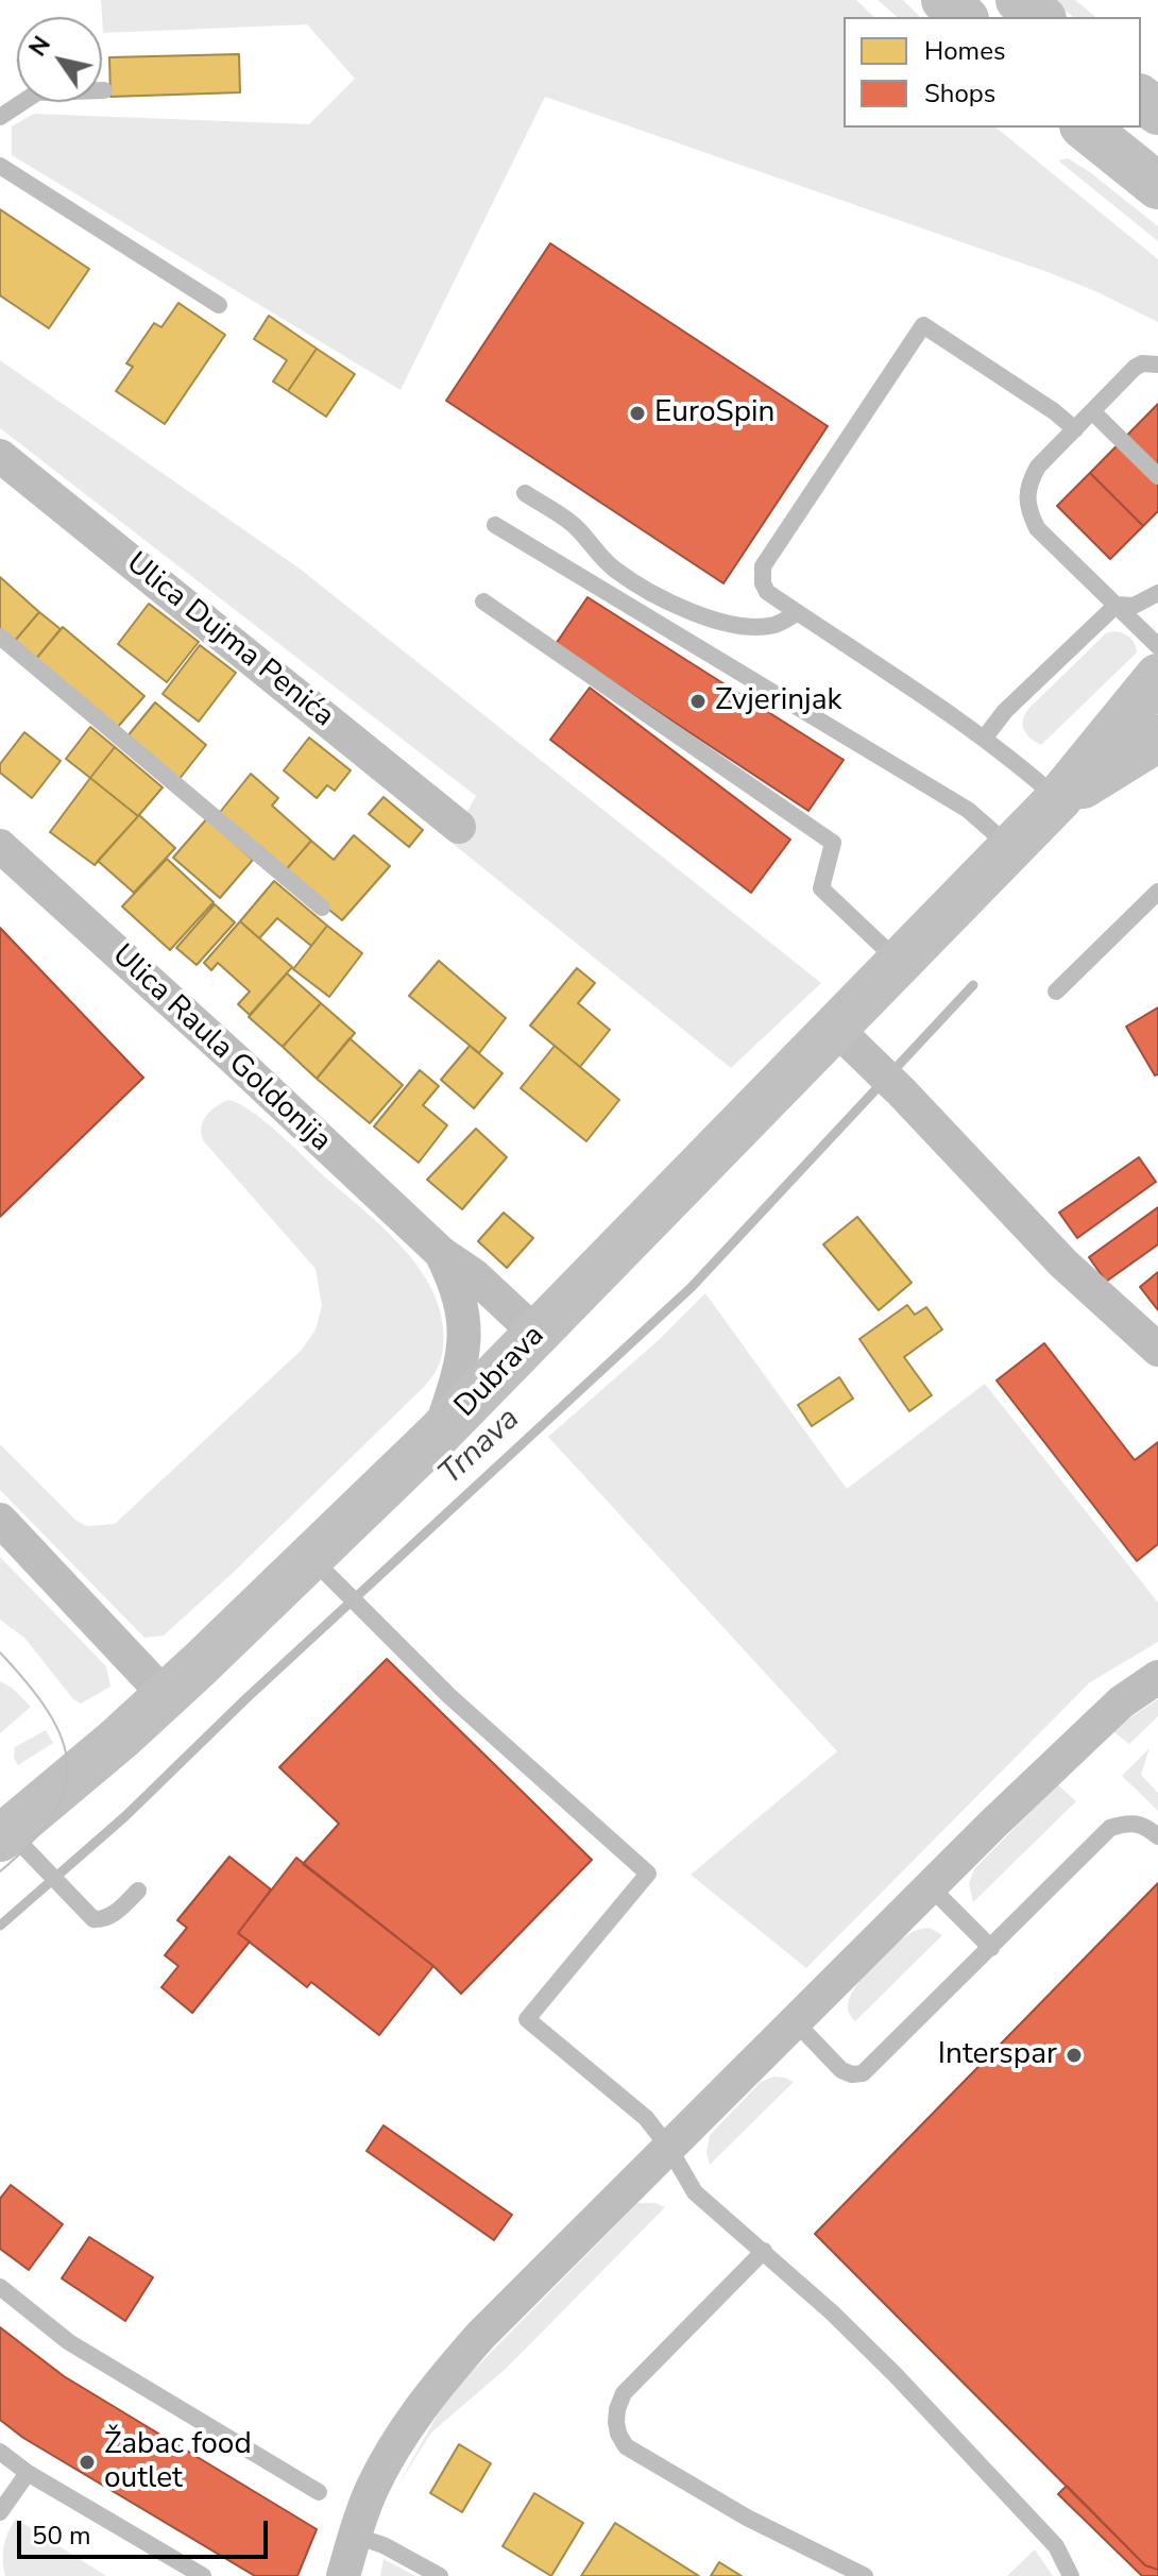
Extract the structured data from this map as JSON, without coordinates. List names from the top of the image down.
{
  "streets": {
    "main road": ["Dubrava"],
    "street": ["Ulica Dujma Penića", "Ulica Raula Goldonija"]
  },
  "crossings": [
    ["Ulica Raula Goldonija", "Dubrava"]
  ],
  "water": ["Trnava"],
  "places": [
    "EuroSpin",
    "Zvjerinjak",
    "Interspar",
    "Žabac food outlet"
  ],
  "legend": ["Homes", "Shops"],
  "scale_bar": "50 m",
  "north": "top left"
}
